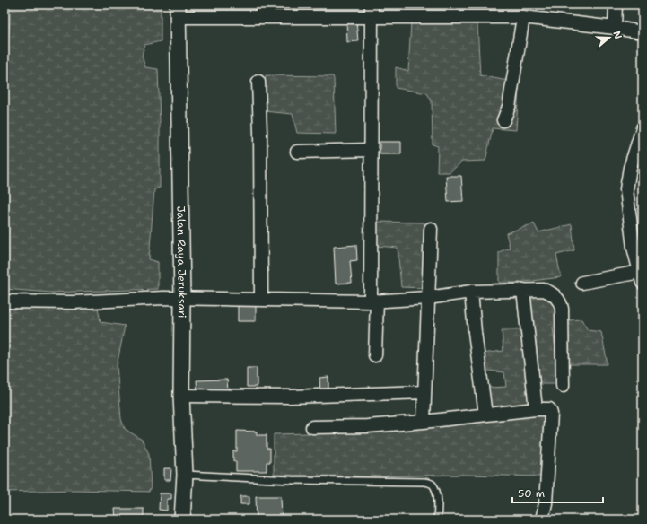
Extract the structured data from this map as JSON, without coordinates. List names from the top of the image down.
{
  "streets": {
    "street": ["Jalan Raya Jeruksari"]
  },
  "scale_bar": "50 m",
  "north": "right"
}
